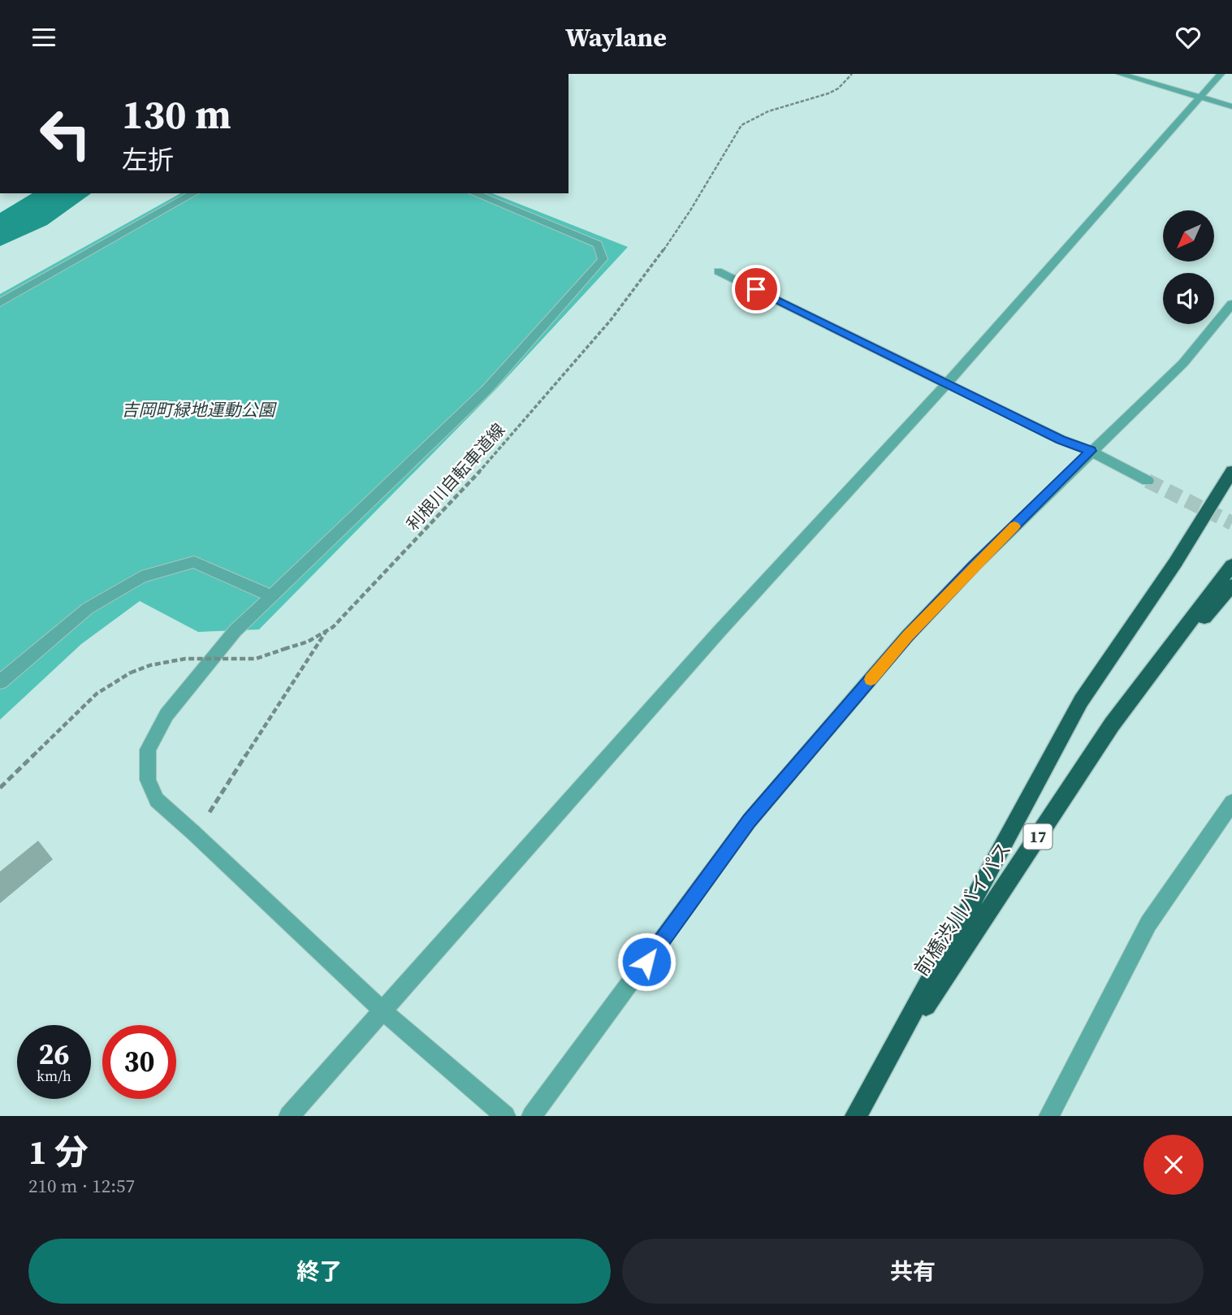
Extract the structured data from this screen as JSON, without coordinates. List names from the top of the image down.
{
  "streets": {
    "highway": ["17", "前橋渋川バイパス"],
    "path": ["利根川自転車道線"]
  },
  "parks": ["吉岡町緑地運動公園"],
  "north": "bottom left",
  "page": {
    "header": "Waylane",
    "turn": ["130 m", "左折"],
    "speed": "26 km/h",
    "limit": "30",
    "heading": ["1 分", "210 m · 12:57"],
    "buttons": ["終了", "共有"]
  }
}
